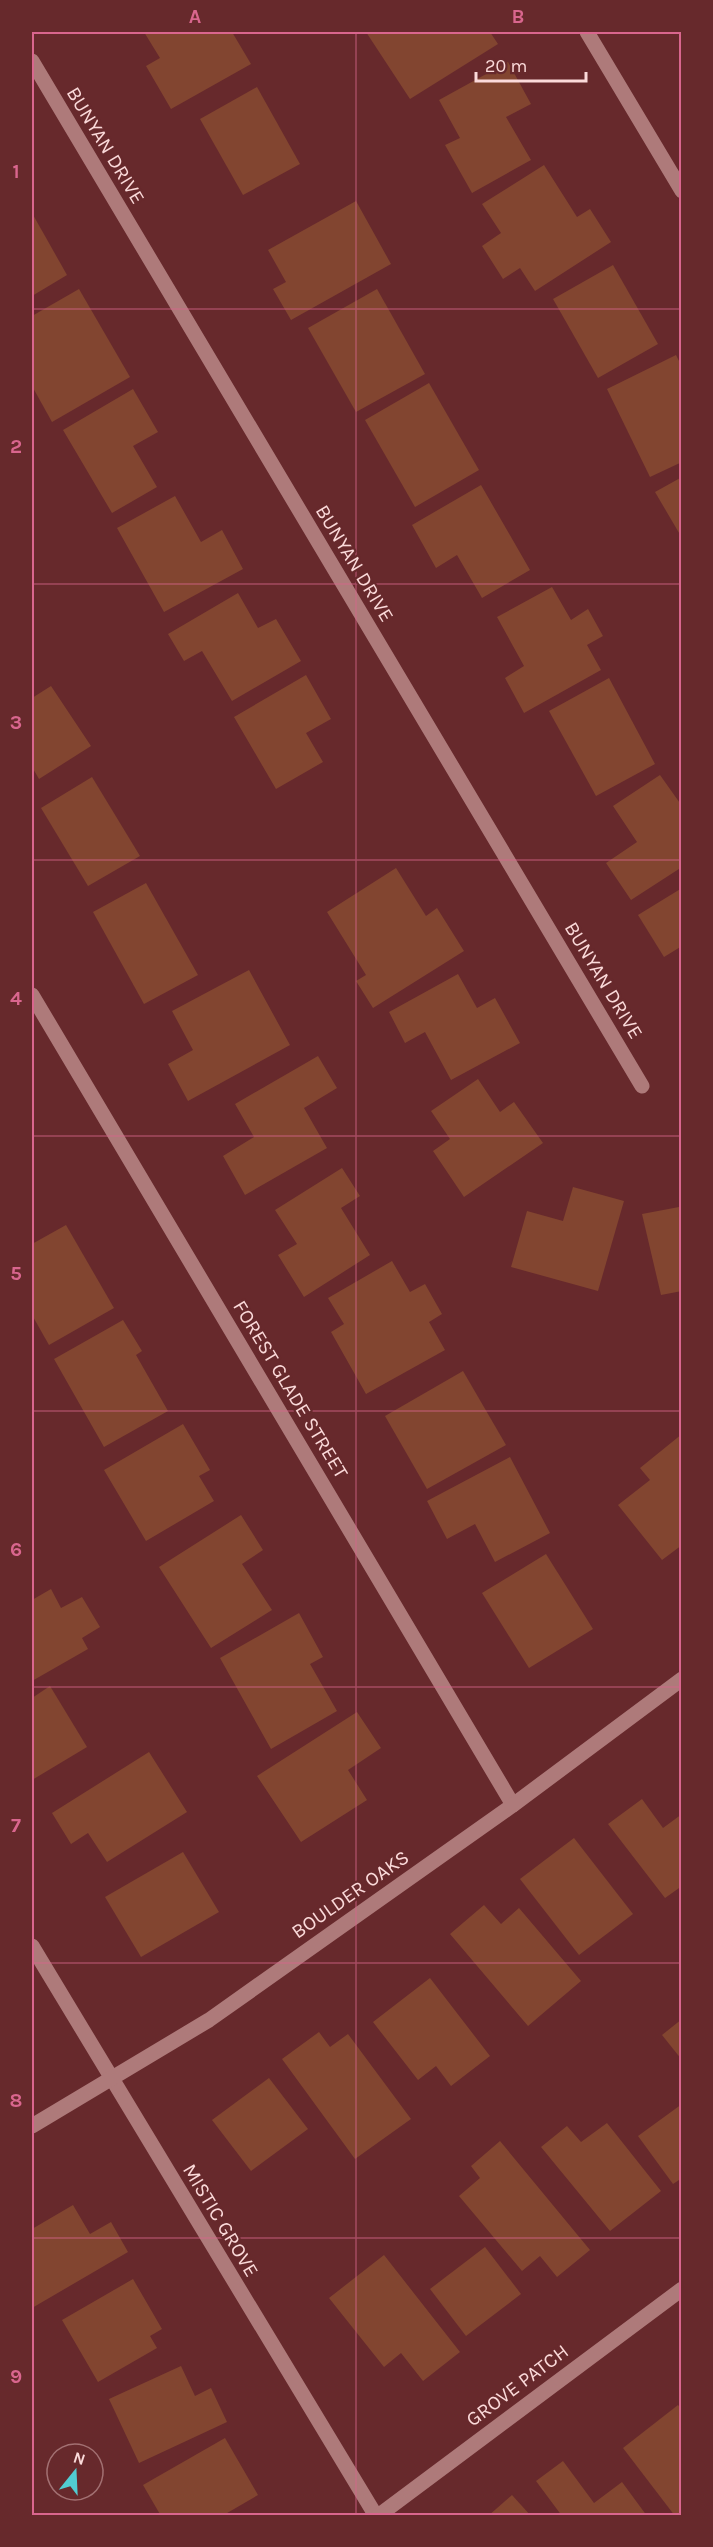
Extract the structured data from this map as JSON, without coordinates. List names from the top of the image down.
{
  "streets": {
    "street": [
      "BUNYAN DRIVE",
      "FOREST GLADE STREET",
      "BOULDER OAKS",
      "MISTIC GROVE",
      "GROVE PATCH"
    ]
  },
  "crossings": [
    ["FOREST GLADE STREET", "BOULDER OAKS"],
    ["BOULDER OAKS", "MISTIC GROVE"],
    ["MISTIC GROVE", "GROVE PATCH"]
  ],
  "scale_bar": "20 m",
  "north": "top",
  "grid": {
    "columns": ["A", "B"],
    "rows": [
      "1",
      "2",
      "3",
      "4",
      "5",
      "6",
      "7",
      "8",
      "9"
    ]
  }
}
